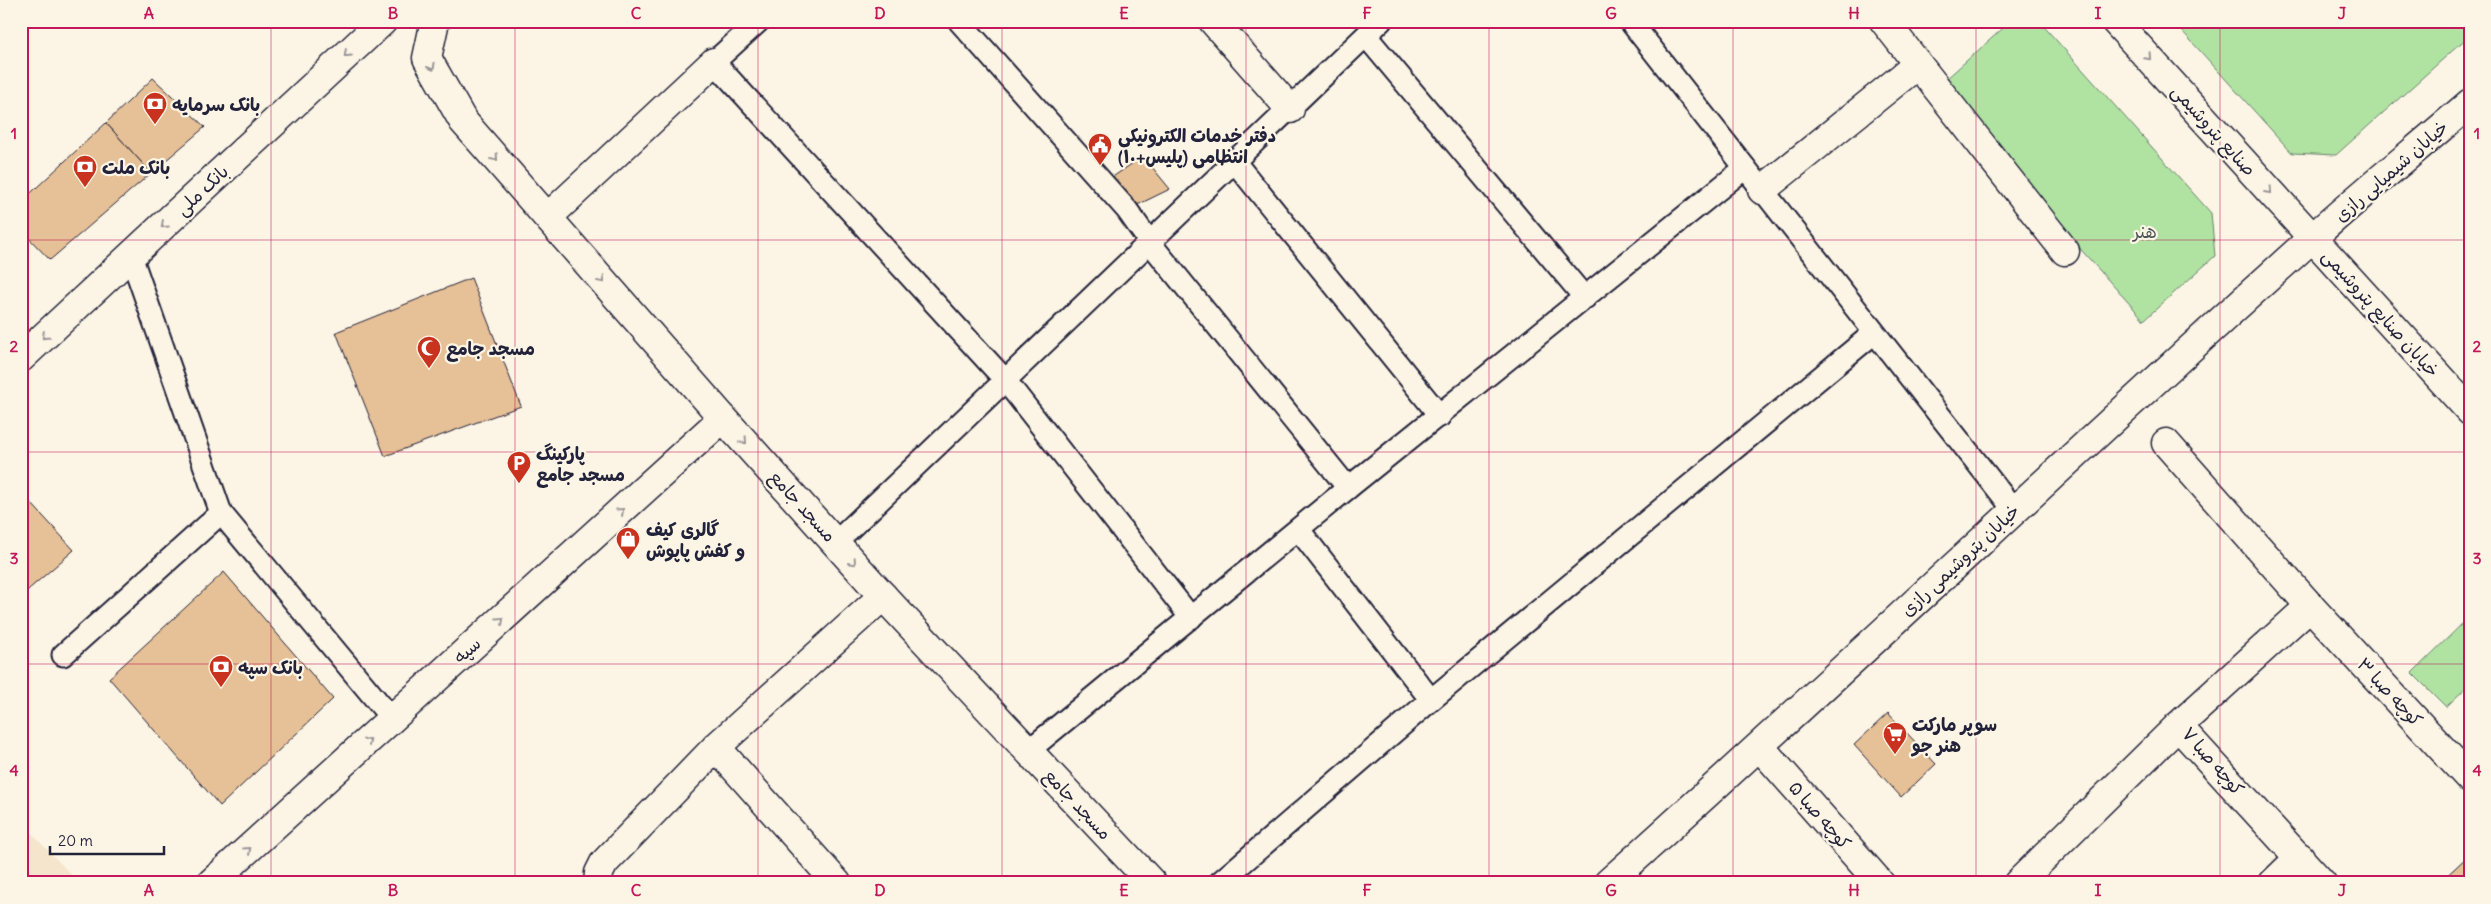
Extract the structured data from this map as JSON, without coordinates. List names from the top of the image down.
{
  "streets": {
    "street": [
      "صنایع پتروشیمی",
      "خیابان شیمیایی رازی",
      "بانک ملی",
      "خیابان صنایع پتروشیمی",
      "مسجد جامع",
      "خیابان پتروشیمی رازی",
      "سپه",
      "کوچه صبا ۳",
      "کوچه صبا ۷",
      "کوچه صبا ۵"
    ]
  },
  "crossings": [
    ["صنایع پتروشیمی", "خیابان شیمیایی رازی"],
    ["صنایع پتروشیمی", "خیابان صنایع پتروشیمی"],
    ["صنایع پتروشیمی", "خیابان پتروشیمی رازی"],
    ["خیابان شیمیایی رازی", "خیابان صنایع پتروشیمی"],
    ["خیابان شیمیایی رازی", "خیابان پتروشیمی رازی"],
    ["خیابان صنایع پتروشیمی", "خیابان پتروشیمی رازی"],
    ["مسجد جامع", "سپه"],
    ["خیابان پتروشیمی رازی", "کوچه صبا ۵"],
    ["کوچه صبا ۳", "کوچه صبا ۷"]
  ],
  "one_way": ["بانک ملی", "مسجد جامع"],
  "parks": ["هنر"],
  "places": {
    "bank": ["بانک سرمایه", "بانک ملت", "بانک سپه"],
    "public building": ["دفتر خدمات الکترونیکی انتظامی (پلیس+۱۰)"],
    "mosque": ["مسجد جامع"],
    "parking": ["پارکینگ مسجد جامع"],
    "shop": ["گالری کیف و کفش پاپوش"],
    "supermarket": ["سوپر مارکت هنر جو"]
  },
  "scale_bar": "20 m",
  "grid": {
    "columns": [
      "A",
      "B",
      "C",
      "D",
      "E",
      "F",
      "G",
      "H",
      "I",
      "J"
    ],
    "rows": [
      "1",
      "2",
      "3",
      "4"
    ]
  }
}
